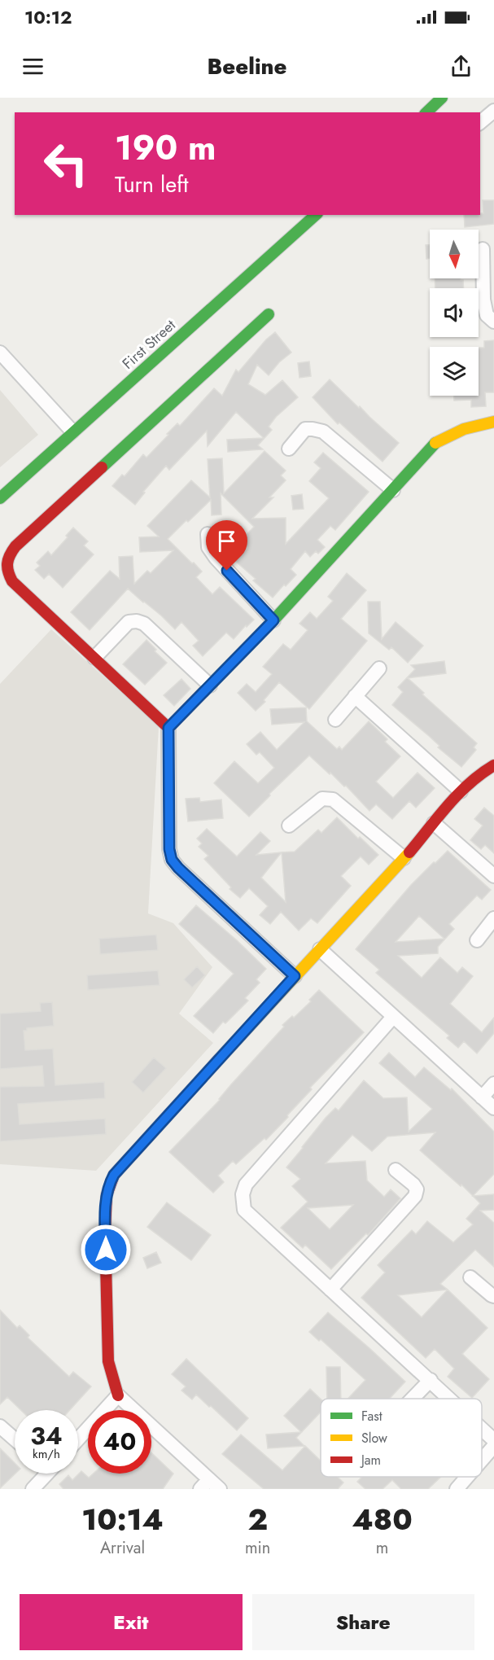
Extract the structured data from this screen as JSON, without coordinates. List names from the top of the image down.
{
  "streets": {
    "street": ["First Street"]
  },
  "legend": ["Fast", "Slow", "Jam"],
  "north": "bottom",
  "page": {
    "status": "10:12",
    "header": "Beeline",
    "turn": ["190 m", "Turn left"],
    "speed": "34 km/h",
    "limit": "40",
    "eta": [
      "10:14",
      "Arrival",
      "2",
      "min",
      "480",
      "m"
    ],
    "buttons": ["Exit", "Share"]
  }
}
